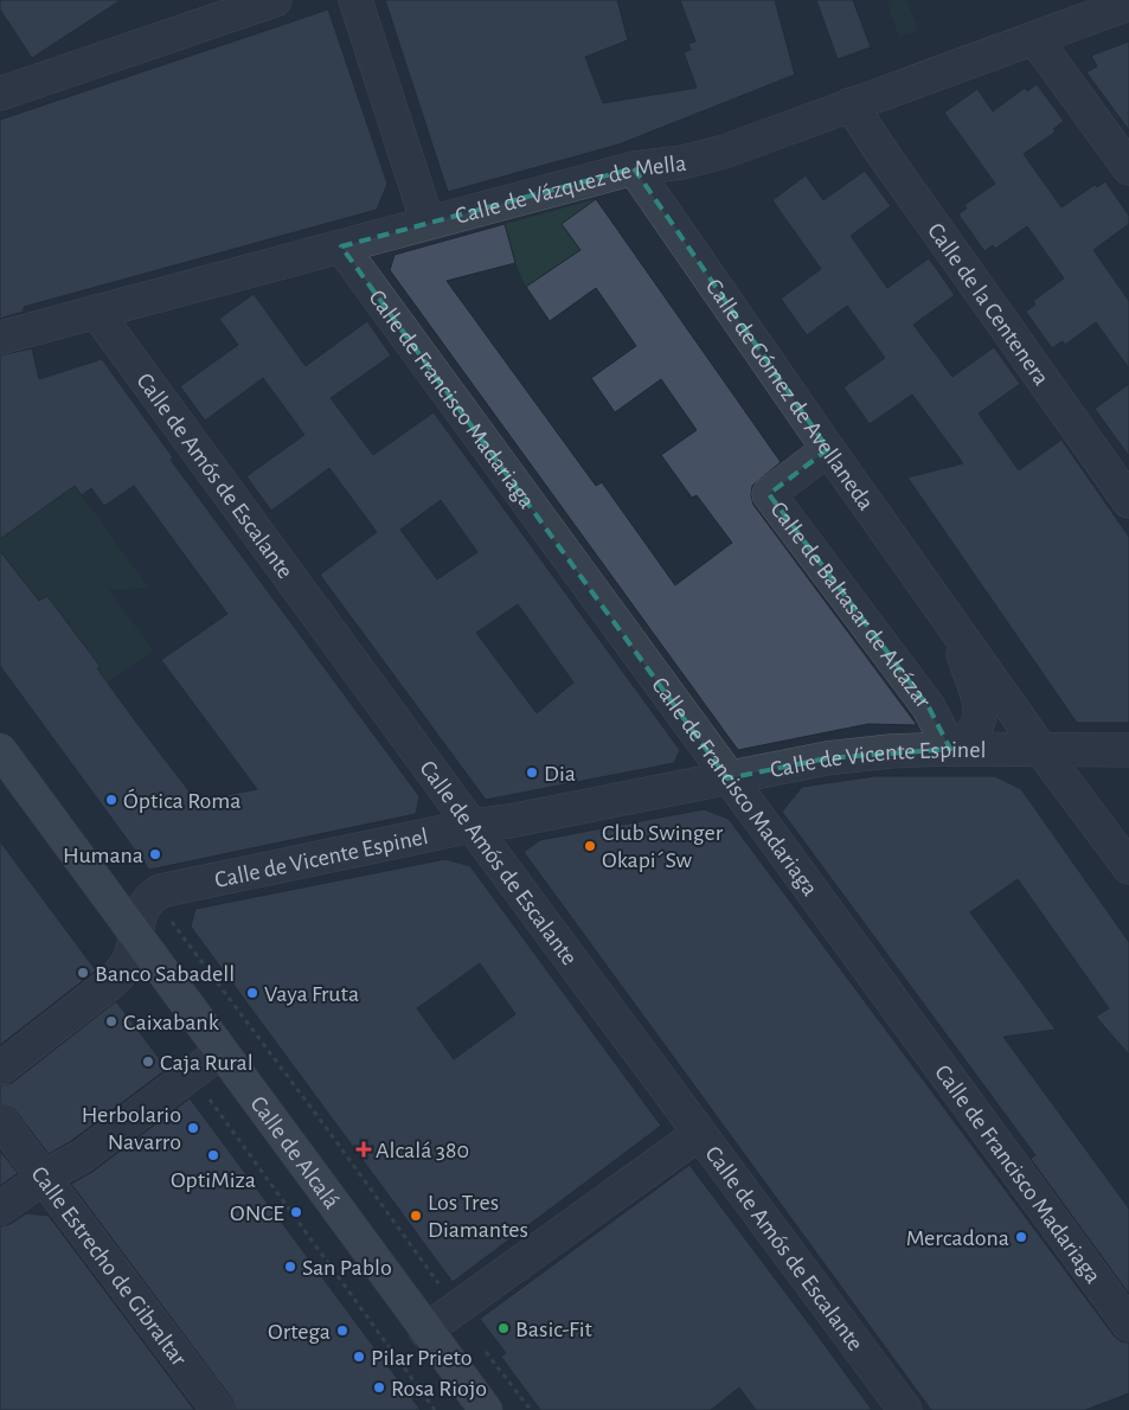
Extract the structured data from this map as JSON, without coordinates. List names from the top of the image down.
{
  "streets": {
    "main road": ["Calle de Alcalá"],
    "street": [
      "Calle de Vázquez de Mella",
      "Calle de la Centenera",
      "Calle de Gómez de Avellaneda",
      "Calle de Francisco Madariaga",
      "Calle de Amós de Escalante",
      "Calle de Baltasar de Alcázar",
      "Calle de Vicente Espinel",
      "Calle Estrecho de Gibraltar"
    ]
  },
  "crossings": [
    ["Calle de Vázquez de Mella", "Calle de la Centenera"],
    ["Calle de Vázquez de Mella", "Calle de Gómez de Avellaneda"],
    ["Calle de Vázquez de Mella", "Calle de Francisco Madariaga"],
    ["Calle de Vázquez de Mella", "Calle de Amós de Escalante"],
    ["Calle de Gómez de Avellaneda", "Calle de Baltasar de Alcázar"],
    ["Calle de Gómez de Avellaneda", "Calle de Vicente Espinel"],
    ["Calle de Francisco Madariaga", "Calle de Vicente Espinel"],
    ["Calle de Amós de Escalante", "Calle de Vicente Espinel"],
    ["Calle de Baltasar de Alcázar", "Calle de Vicente Espinel"],
    ["Calle de Vicente Espinel", "Calle de Alcalá"]
  ],
  "places": {
    "other": [
      "Dia",
      "Óptica Roma",
      "Club Swinger Okapi´Sw",
      "Humana",
      "Banco Sabadell",
      "Vaya Fruta",
      "Caixabank",
      "Caja Rural",
      "Herbolario Navarro",
      "OptiMiza",
      "ONCE",
      "Los Tres Diamantes",
      "Mercadona",
      "San Pablo",
      "Basic-Fit",
      "Ortega",
      "Pilar Prieto",
      "Rosa Riojo"
    ],
    "health": ["Alcalá 380"]
  }
}
